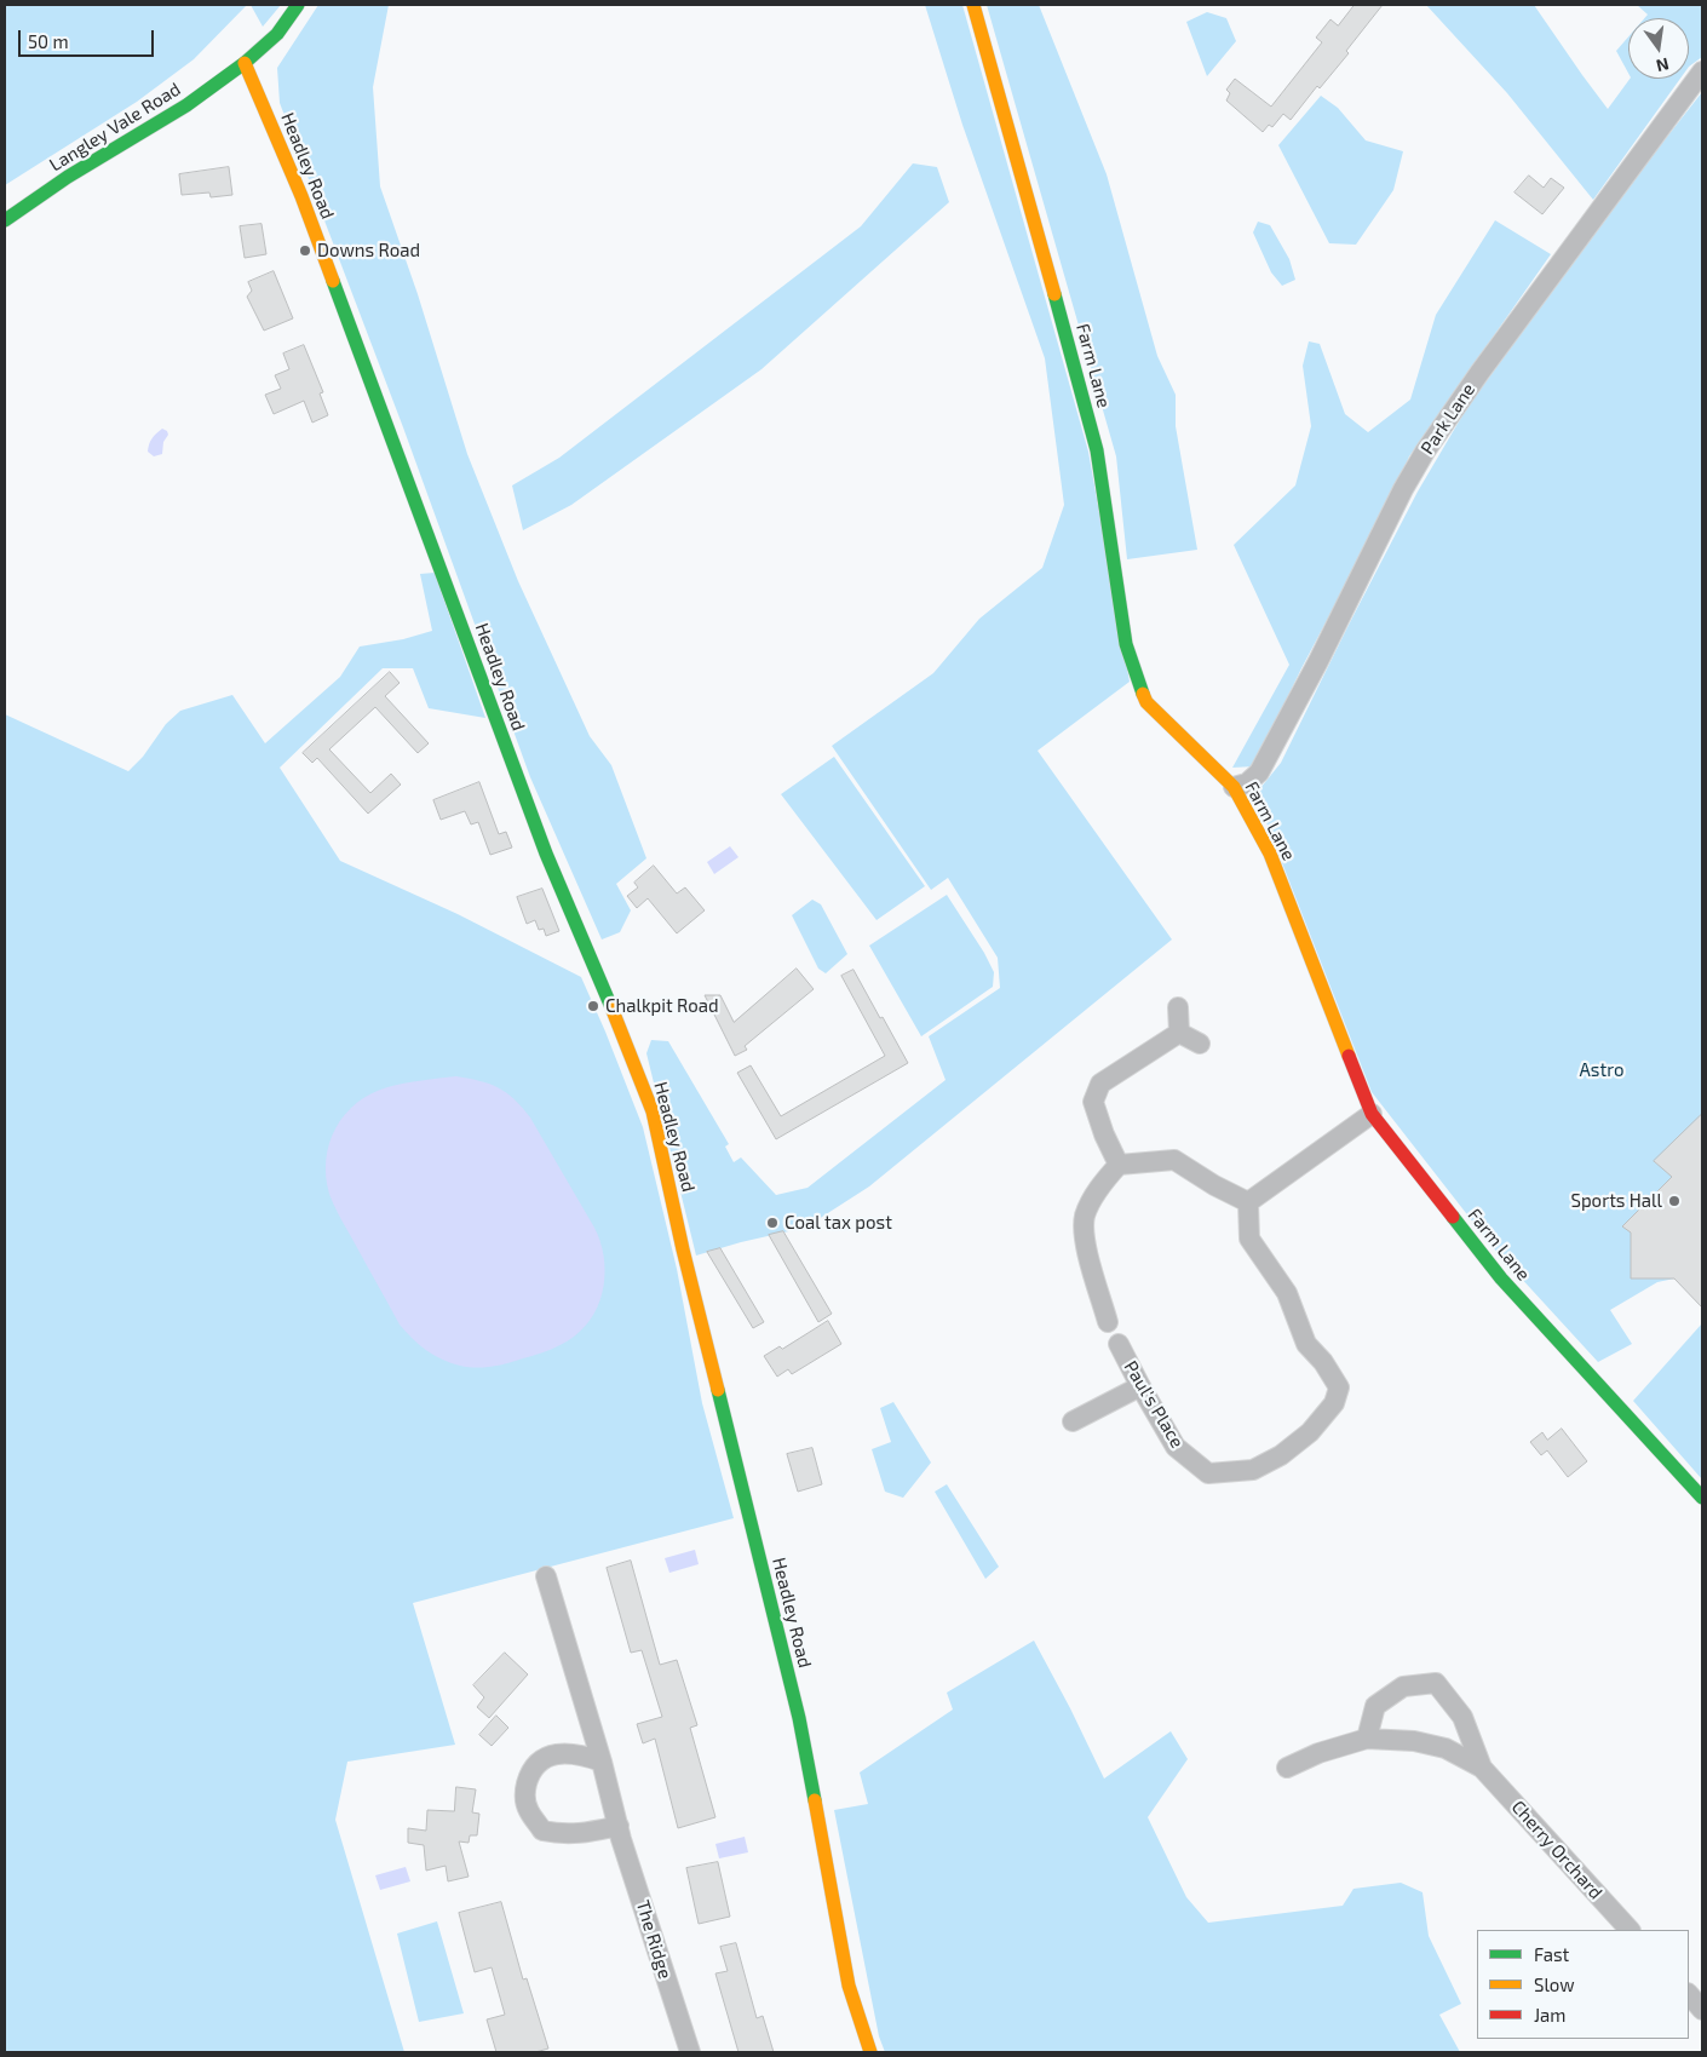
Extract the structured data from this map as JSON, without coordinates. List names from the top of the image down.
{
  "streets": {
    "street": [
      "Langley Vale Road",
      "Headley Road",
      "Farm Lane",
      "Park Lane",
      "Paul's Place",
      "Cherry Orchard",
      "The Ridge"
    ]
  },
  "crossings": [
    ["Langley Vale Road", "Headley Road"],
    ["Farm Lane", "Park Lane"]
  ],
  "parks": ["Astro"],
  "places": [
    "Downs Road",
    "Chalkpit Road",
    "Sports Hall",
    "Coal tax post"
  ],
  "legend": ["Fast", "Slow", "Jam"],
  "scale_bar": "50 m",
  "north": "bottom"
}
